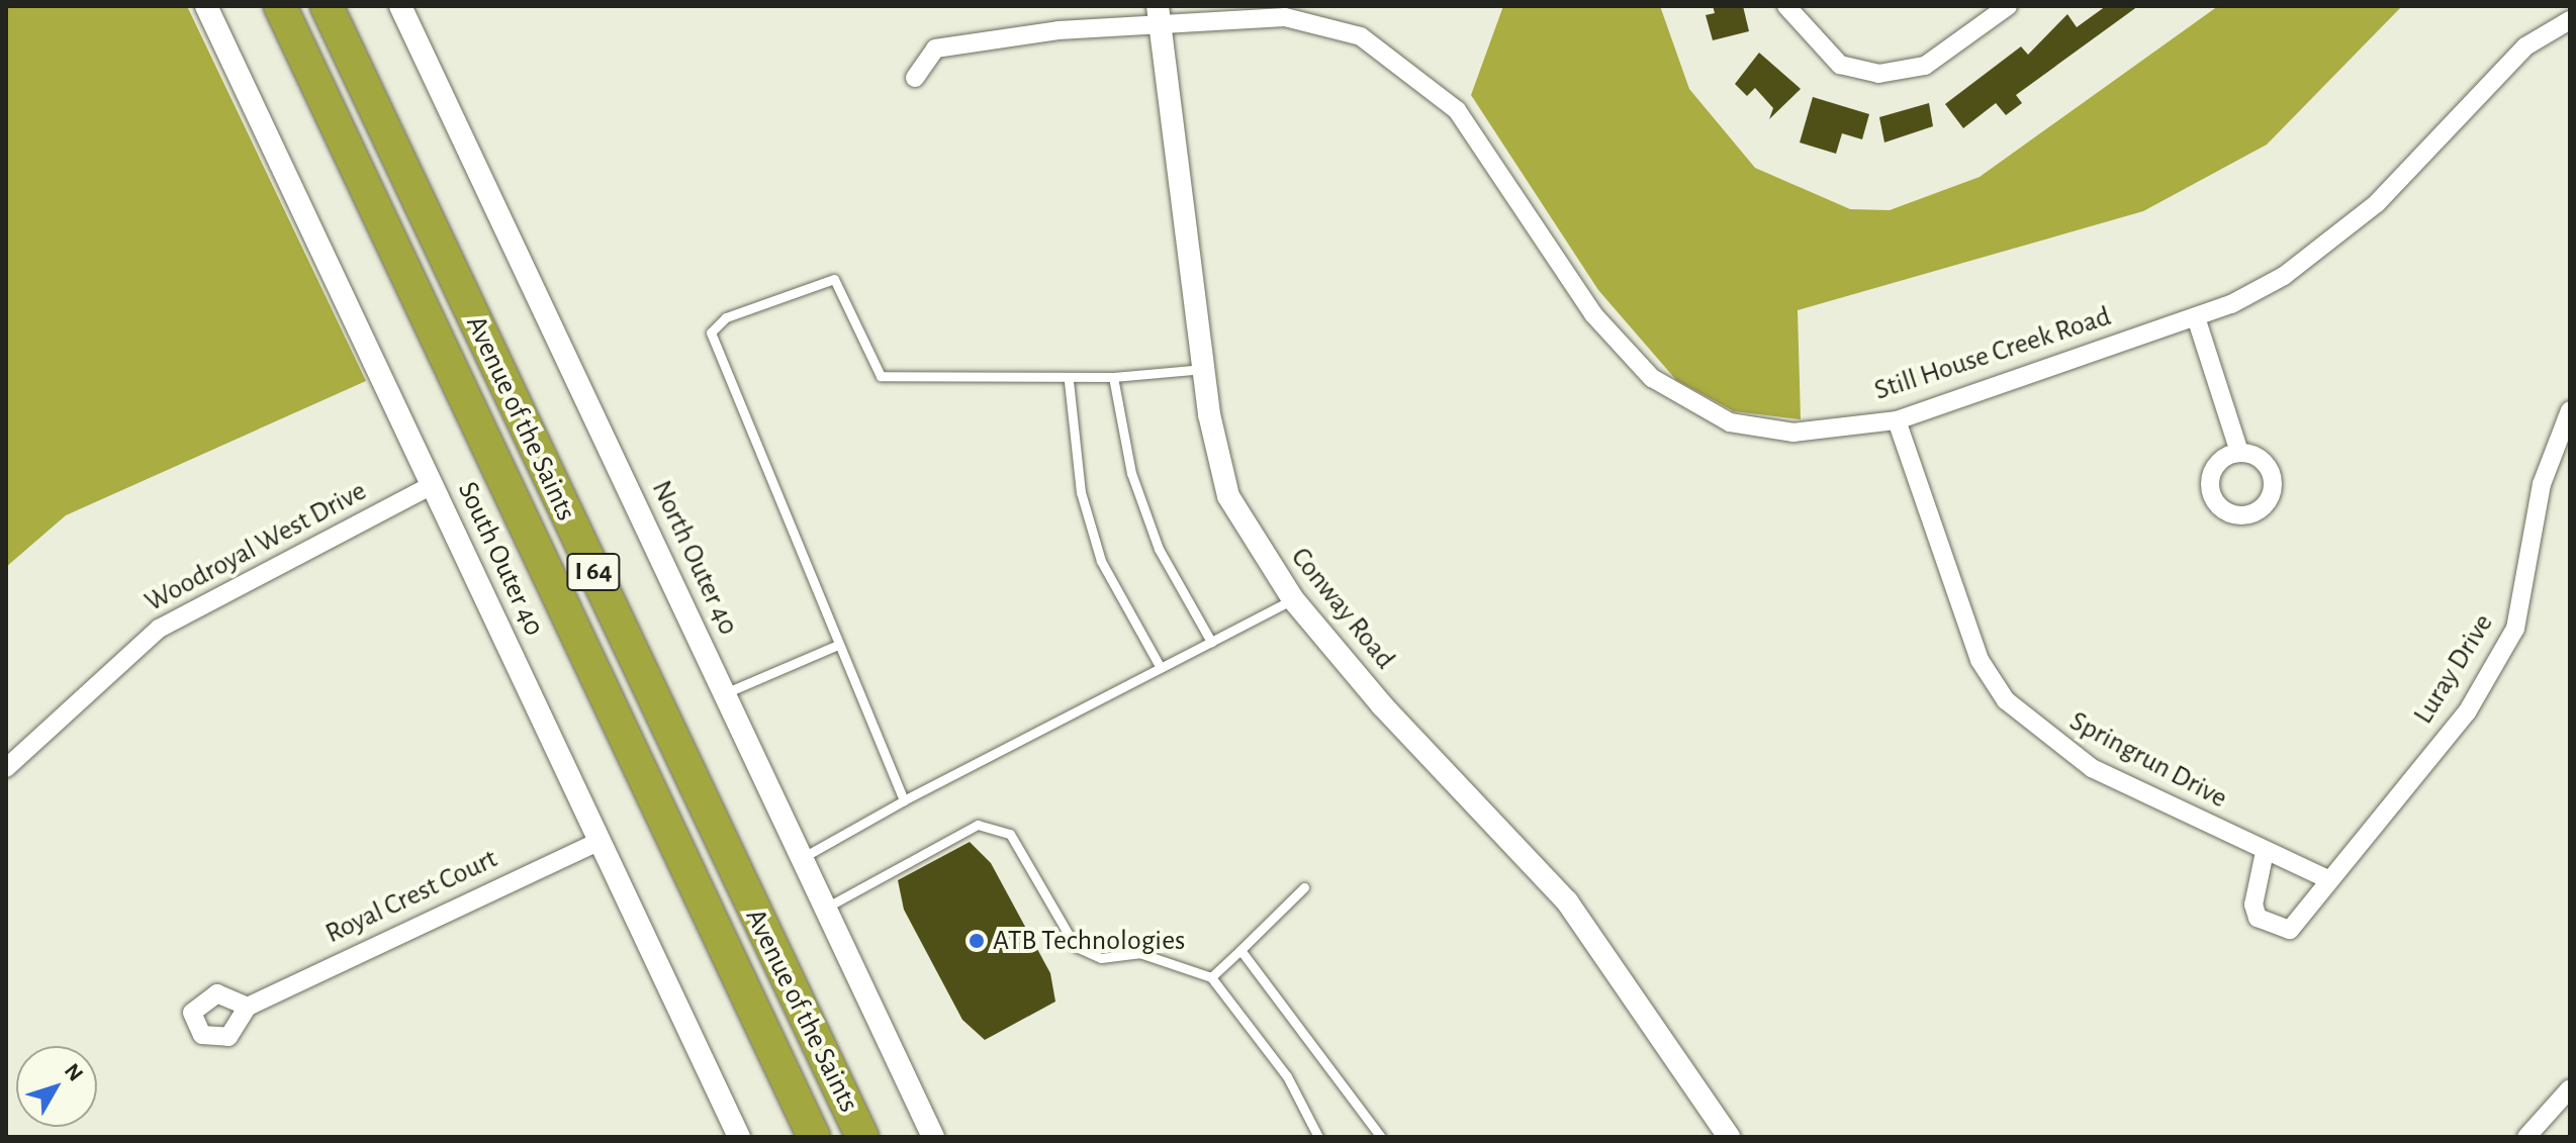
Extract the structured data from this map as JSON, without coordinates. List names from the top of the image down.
{
  "streets": {
    "highway": ["Avenue of the Saints", "I 64"],
    "street": [
      "Still House Creek Road",
      "Woodroyal West Drive",
      "North Outer 40",
      "South Outer 40",
      "Conway Road",
      "Luray Drive",
      "Springrun Drive",
      "Royal Crest Court"
    ]
  },
  "crossings": [
    ["Still House Creek Road", "Conway Road"],
    ["Still House Creek Road", "Springrun Drive"],
    ["Woodroyal West Drive", "South Outer 40"],
    ["South Outer 40", "Royal Crest Court"],
    ["Luray Drive", "Springrun Drive"]
  ],
  "places": ["ATB Technologies"],
  "north": "top right"
}
